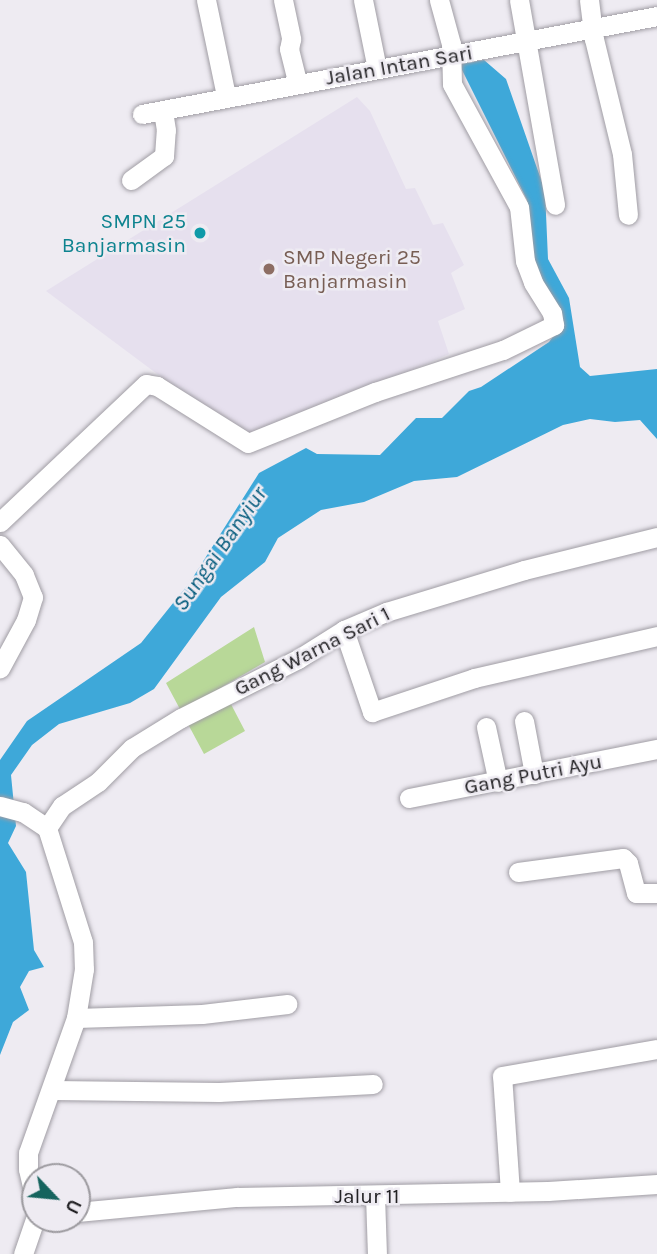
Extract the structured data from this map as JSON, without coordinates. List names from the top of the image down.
{
  "streets": {
    "street": [
      "Jalan Intan Sari",
      "Gang Warna Sari 1",
      "Gang Putri Ayu",
      "Jalur 11"
    ]
  },
  "water": ["Sungai Banyiur"],
  "places": ["SMPN 25 Banjarmasin", "SMP Negeri 25 Banjarmasin"],
  "north": "bottom right"
}
